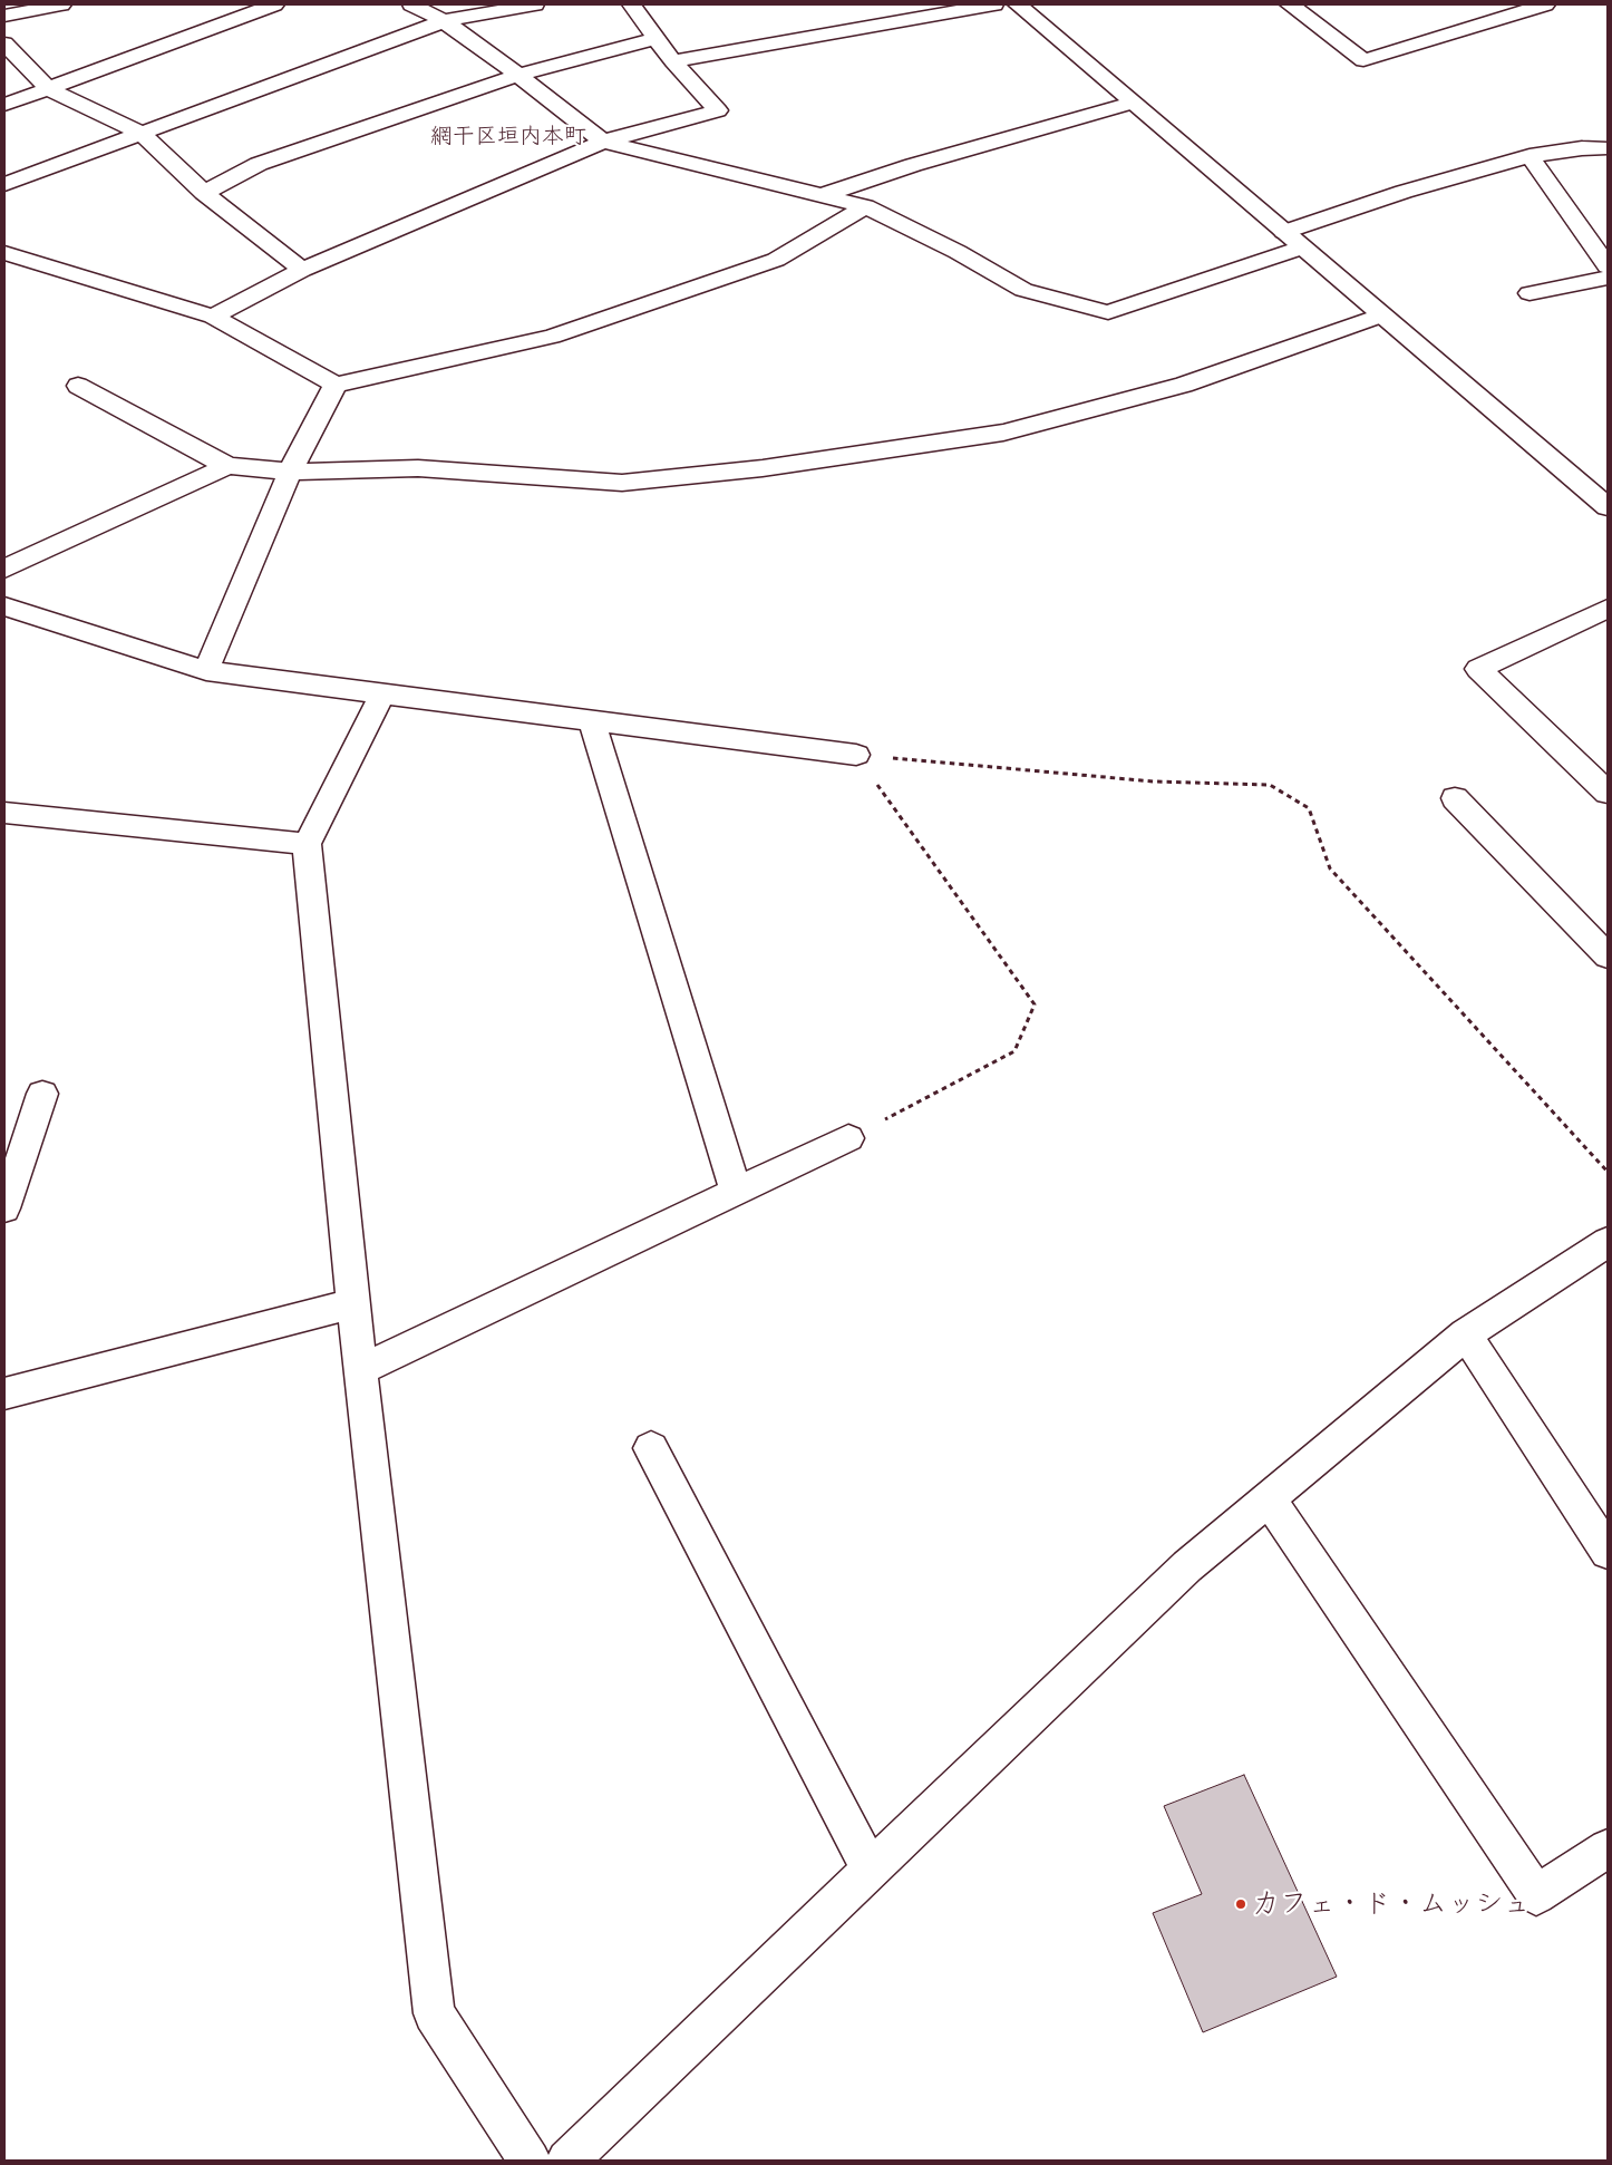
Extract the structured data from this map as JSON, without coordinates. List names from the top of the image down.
{
  "districts": ["網干区垣内本町"],
  "places": ["カフェ・ド・ムッシュ"]
}
